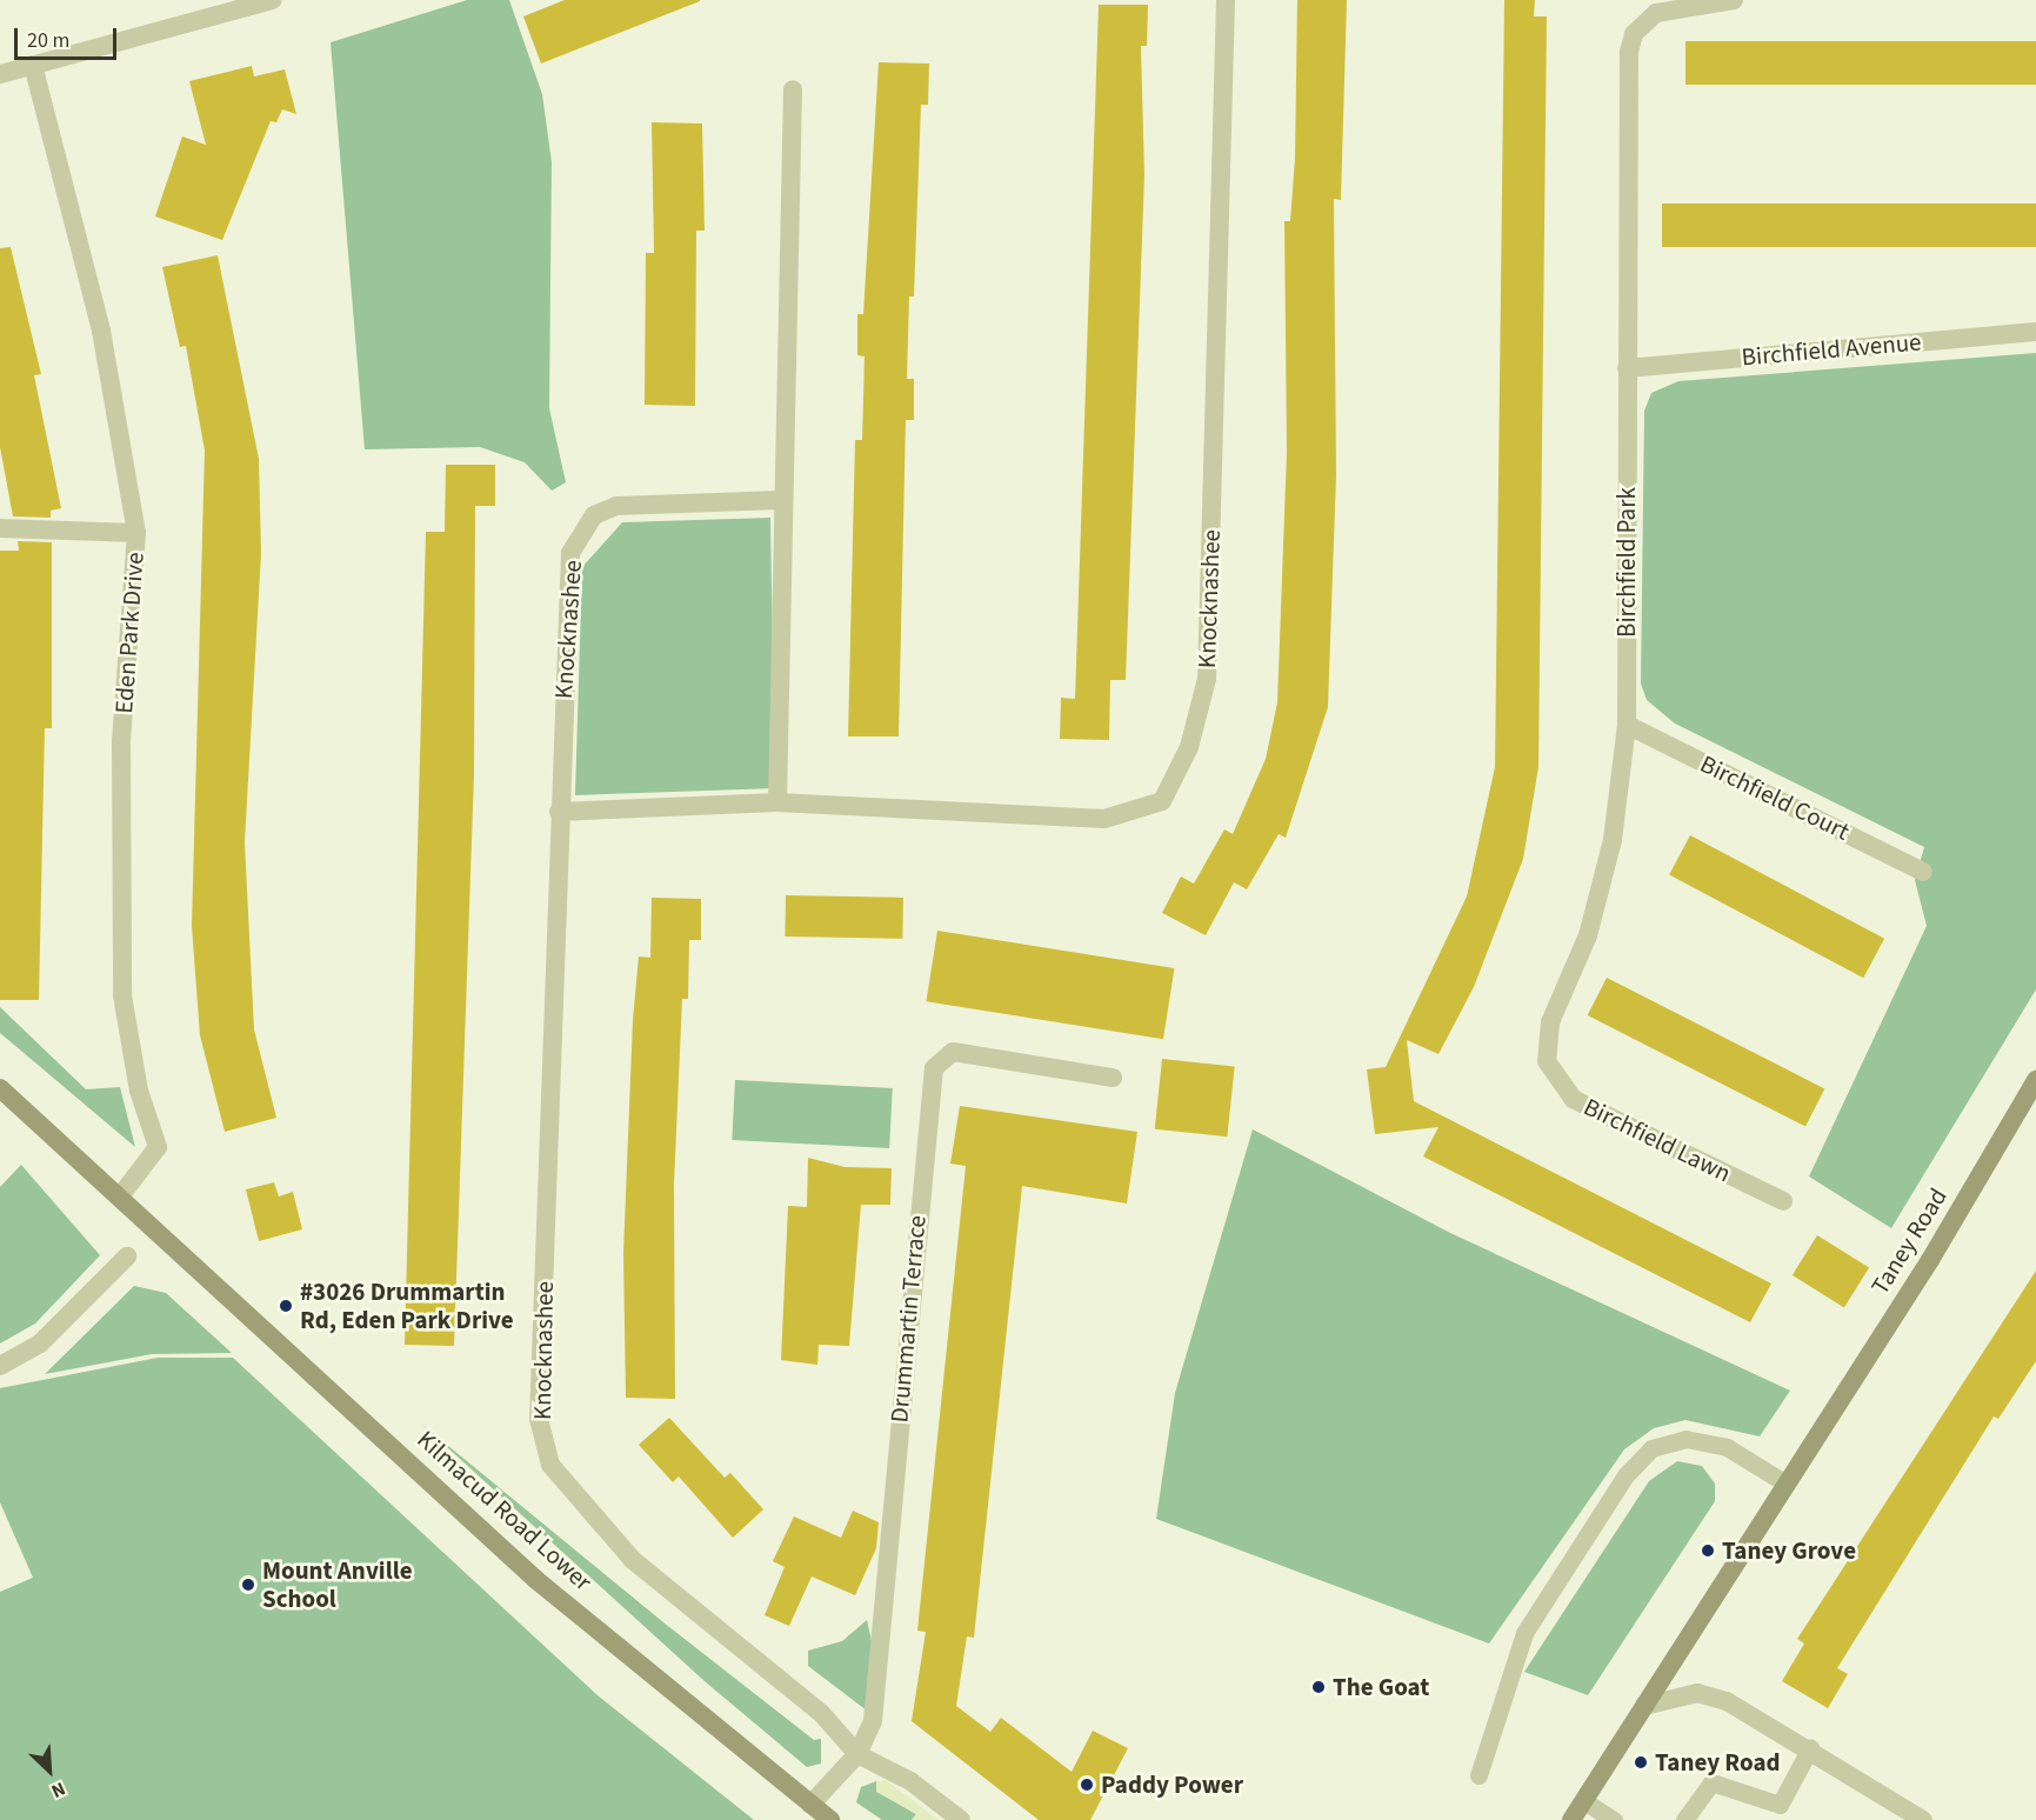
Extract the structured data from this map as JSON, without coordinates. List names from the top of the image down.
{
  "streets": {
    "main road": ["Taney Road", "Kilmacud Road Lower"],
    "street": [
      "Birchfield Avenue",
      "Birchfield Park",
      "Knocknashee",
      "Eden Park Drive",
      "Birchfield Court",
      "Birchfield Lawn",
      "Drummartin Terrace"
    ]
  },
  "crossings": [
    ["Birchfield Avenue", "Birchfield Park"],
    ["Birchfield Park", "Birchfield Court"],
    ["Birchfield Park", "Birchfield Lawn"],
    ["Knocknashee", "Drummartin Terrace"],
    ["Eden Park Drive", "Kilmacud Road Lower"]
  ],
  "places": [
    "#3026 Drummartin Rd, Eden Park Drive",
    "Taney Grove",
    "Mount Anville School",
    "The Goat",
    "Taney Road",
    "Paddy Power"
  ],
  "scale_bar": "20 m",
  "north": "bottom right"
}
